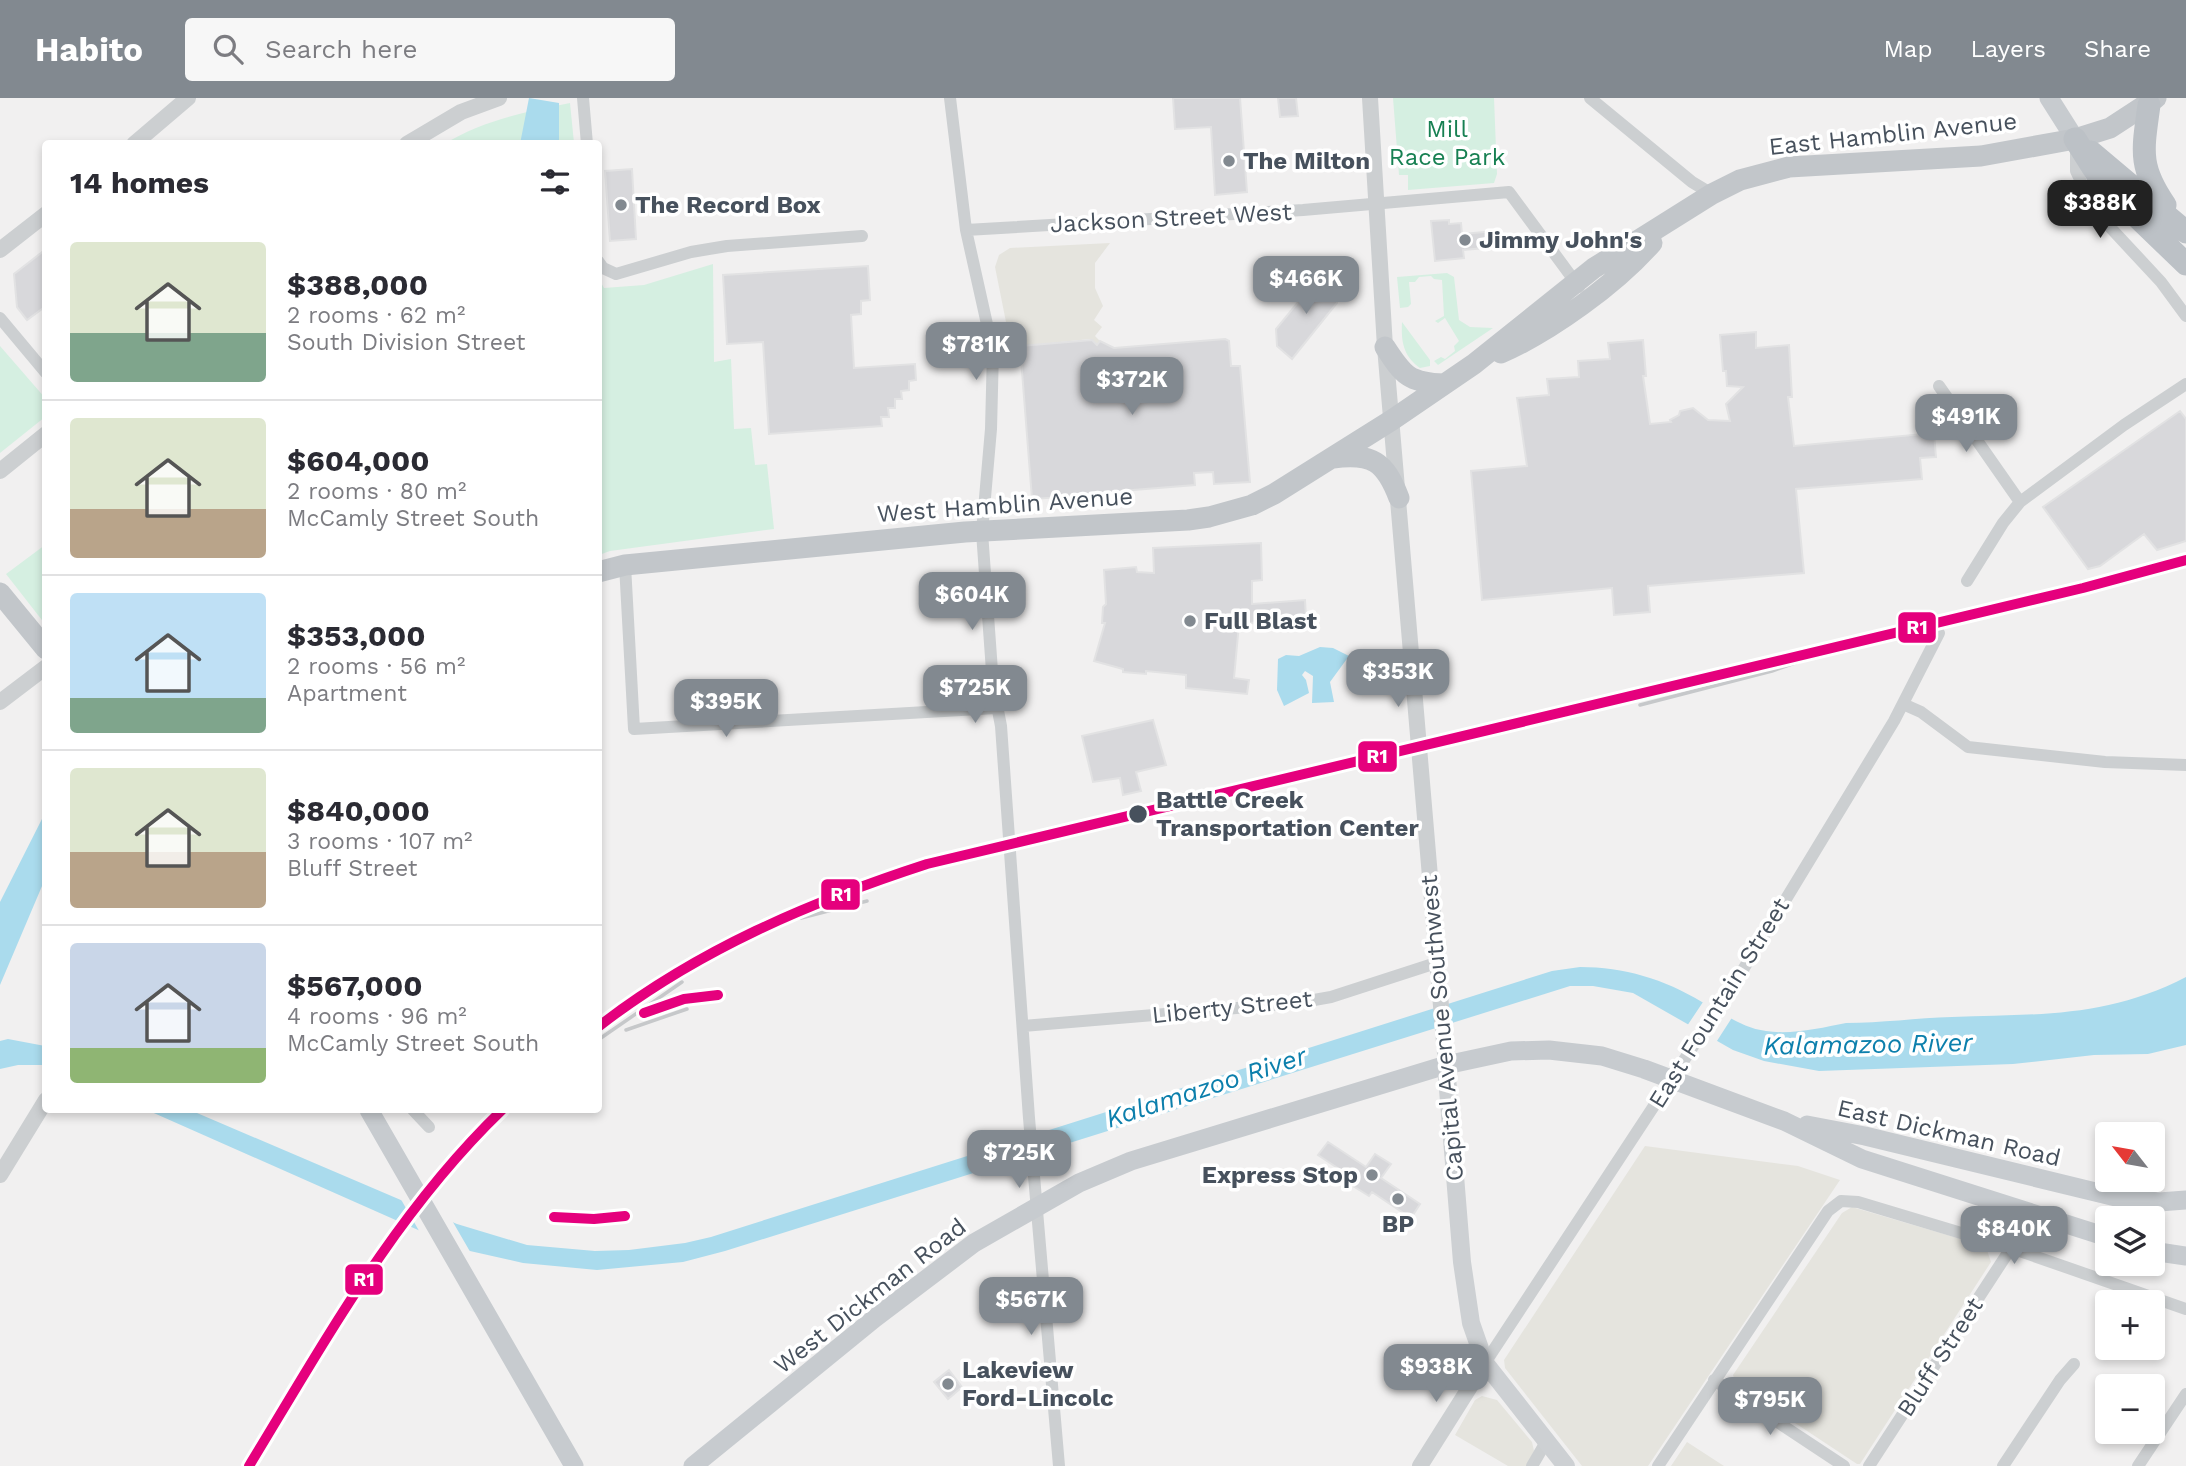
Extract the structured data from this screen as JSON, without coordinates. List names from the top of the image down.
{
  "streets": {
    "highway": ["East Hamblin Avenue", "West Hamblin Avenue"],
    "main road": ["Capital Avenue Southwest", "East Dickman Road", "West Dickman Road"],
    "street": [
      "Jackson Street West",
      "East Fountain Street",
      "Liberty Street",
      "Bluff Street"
    ]
  },
  "crossings": [
    ["East Hamblin Avenue", "Jackson Street West"],
    ["East Hamblin Avenue", "West Hamblin Avenue"],
    ["Jackson Street West", "West Hamblin Avenue"],
    ["Jackson Street West", "Capital Avenue Southwest"],
    ["West Hamblin Avenue", "Capital Avenue Southwest"],
    ["East Fountain Street", "Capital Avenue Southwest"],
    ["East Fountain Street", "East Dickman Road"],
    ["Liberty Street", "Capital Avenue Southwest"],
    ["Capital Avenue Southwest", "East Dickman Road"],
    ["Capital Avenue Southwest", "West Dickman Road"],
    ["East Dickman Road", "West Dickman Road"]
  ],
  "water": ["Kalamazoo River"],
  "parks": ["Mill Race Park"],
  "places": [
    "The Milton",
    "The Record Box",
    "Jimmy John's",
    "Full Blast",
    "Battle Creek Transportation Center",
    "Express Stop",
    "BP",
    "Lakeview Ford-Lincolc"
  ],
  "lines": ["transit line R1"],
  "north": "top left",
  "page": {
    "header": "Habito",
    "search": "Search here",
    "nav": ["Map", "Layers", "Share"],
    "heading": "14 homes",
    "price": [
      "$388K",
      "$466K",
      "$781K",
      "$372K",
      "$491K",
      "$604K",
      "$353K",
      "$725K",
      "$395K",
      "$725K",
      "$840K",
      "$567K",
      "$938K",
      "$795K"
    ],
    "list": [
      {
        "name": "$388,000",
        "note": "2 rooms · 62 m² · South Division Street"
      },
      {
        "name": "$604,000",
        "note": "2 rooms · 80 m² · McCamly Street South"
      },
      {
        "name": "$353,000",
        "note": "2 rooms · 56 m² · Apartment"
      },
      {
        "name": "$840,000",
        "note": "3 rooms · 107 m² · Bluff Street"
      },
      {
        "name": "$567,000",
        "note": "4 rooms · 96 m² · McCamly Street South"
      }
    ],
    "map_buttons": ["+", "−"]
  }
}
